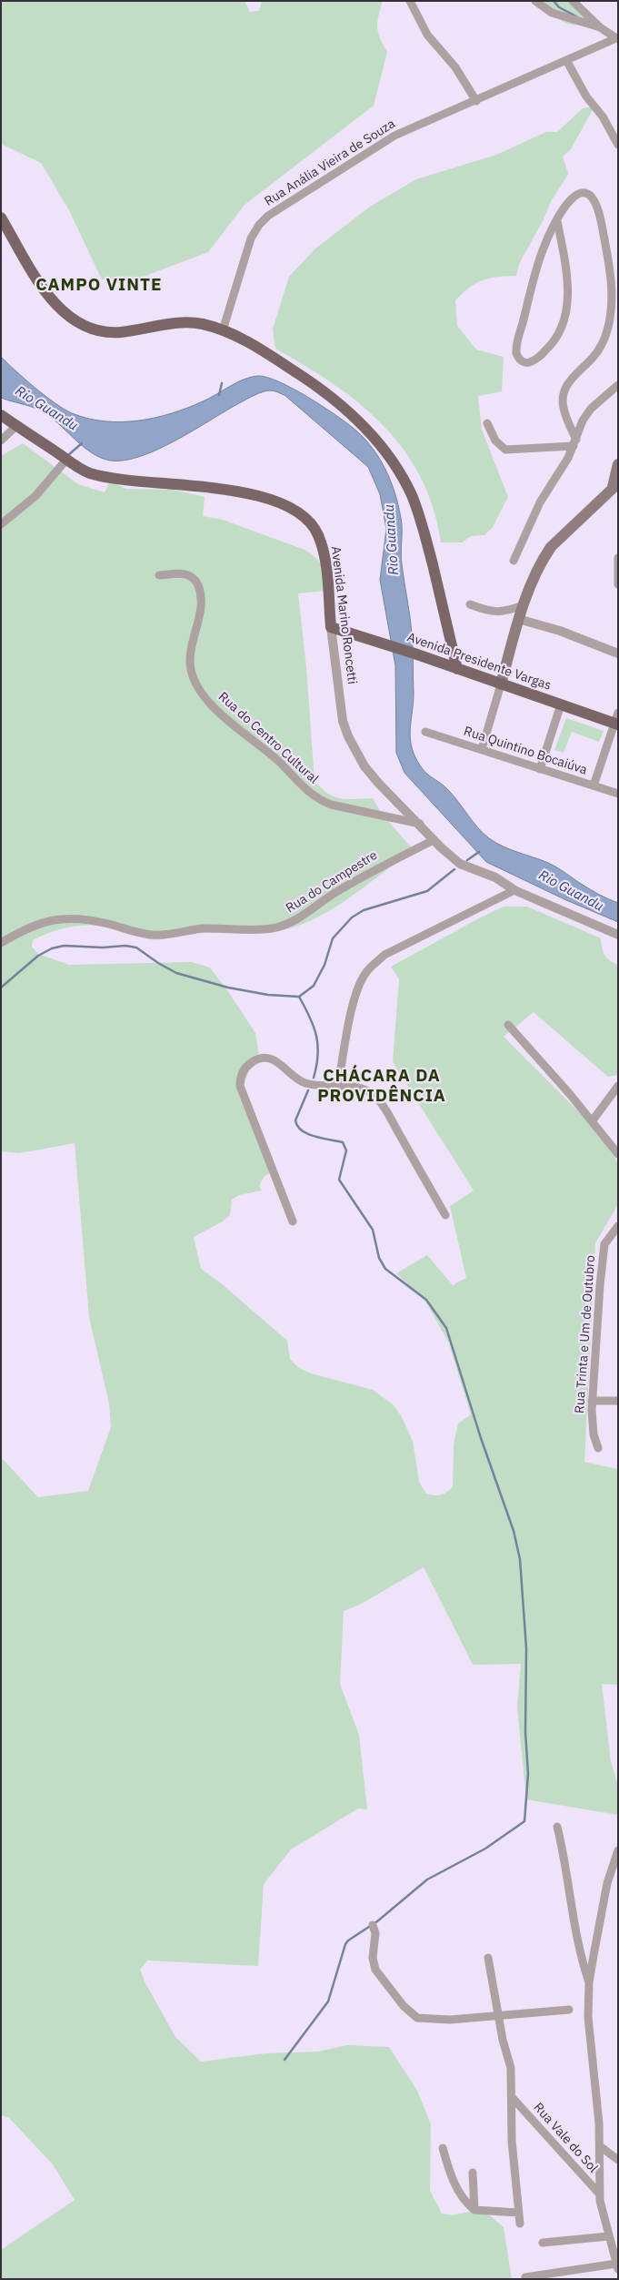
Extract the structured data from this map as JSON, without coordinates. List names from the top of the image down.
{
  "streets": {
    "main road": ["Avenida Marino Roncetti", "Avenida Presidente Vargas"],
    "street": [
      "Rua Anália Vieira de Souza",
      "Rua do Centro Cultural",
      "Rua Quintino Bocaiúva",
      "Rua do Campestre",
      "Rua Trinta e Um de Outubro",
      "Rua Vale do Sol"
    ]
  },
  "crossings": [
    ["Avenida Marino Roncetti", "Avenida Presidente Vargas"],
    ["Avenida Marino Roncetti", "Rua do Centro Cultural"],
    ["Avenida Marino Roncetti", "Rua do Campestre"]
  ],
  "districts": ["CAMPO VINTE", "CHÁCARA DA PROVIDÊNCIA"],
  "water": ["Rio Guandu"]
}
